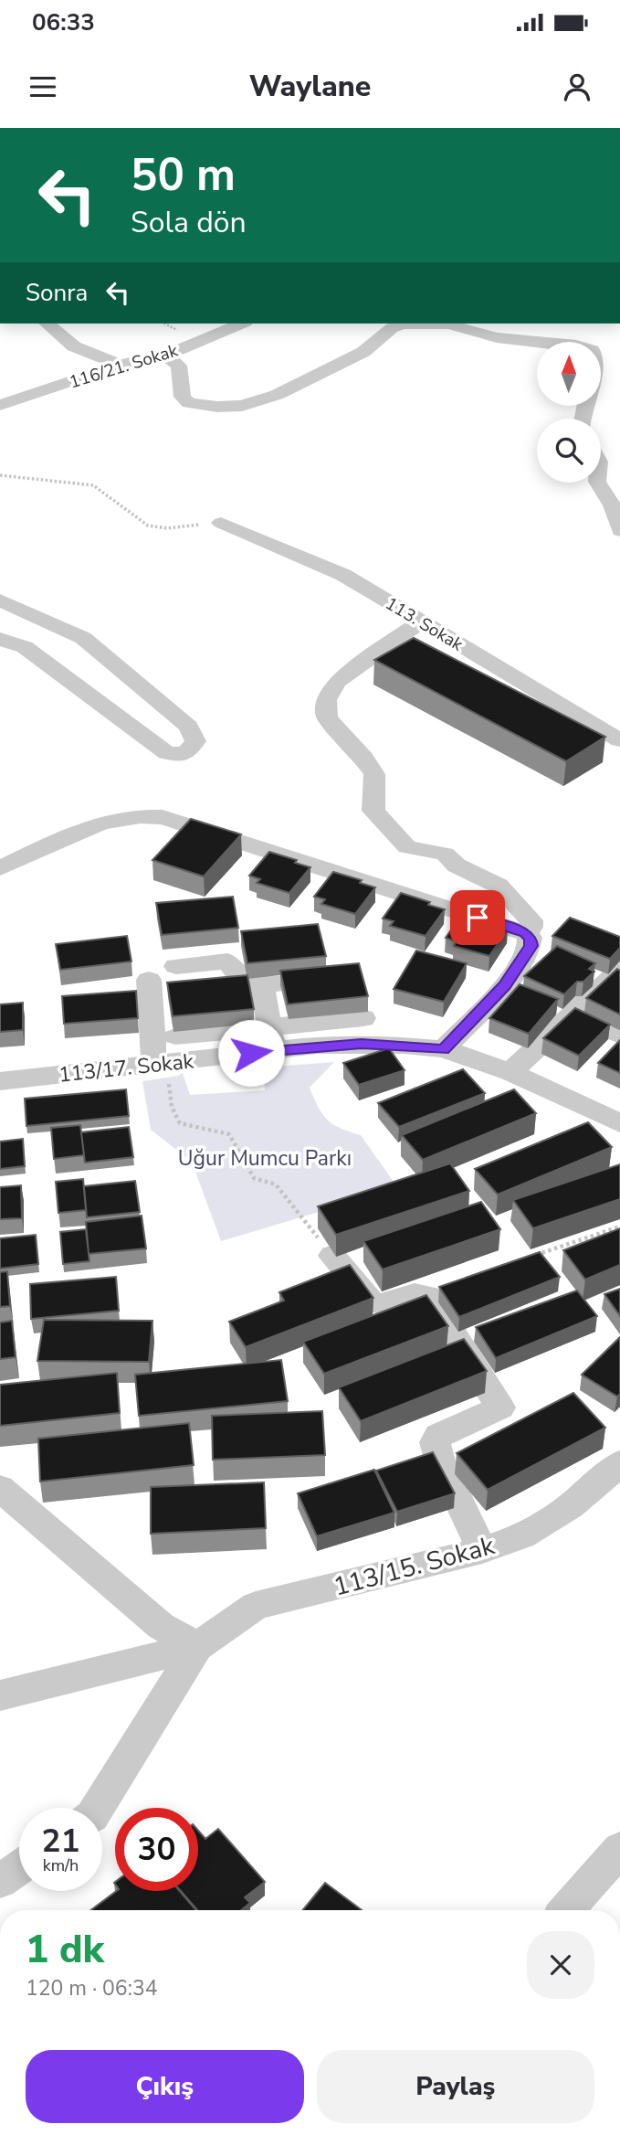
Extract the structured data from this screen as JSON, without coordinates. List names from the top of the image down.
{
  "streets": {
    "street": [
      "116/21. Sokak",
      "113. Sokak",
      "113/17. Sokak",
      "113/15. Sokak"
    ]
  },
  "parks": ["Uğur Mumcu Parkı"],
  "north": "top",
  "page": {
    "status": "06:33",
    "header": "Waylane",
    "turn": ["50 m", "Sola dön"],
    "then": "Sonra",
    "speed": "21 km/h",
    "limit": "30",
    "heading": ["1 dk", "120 m · 06:34"],
    "buttons": ["Çıkış", "Paylaş"]
  }
}
